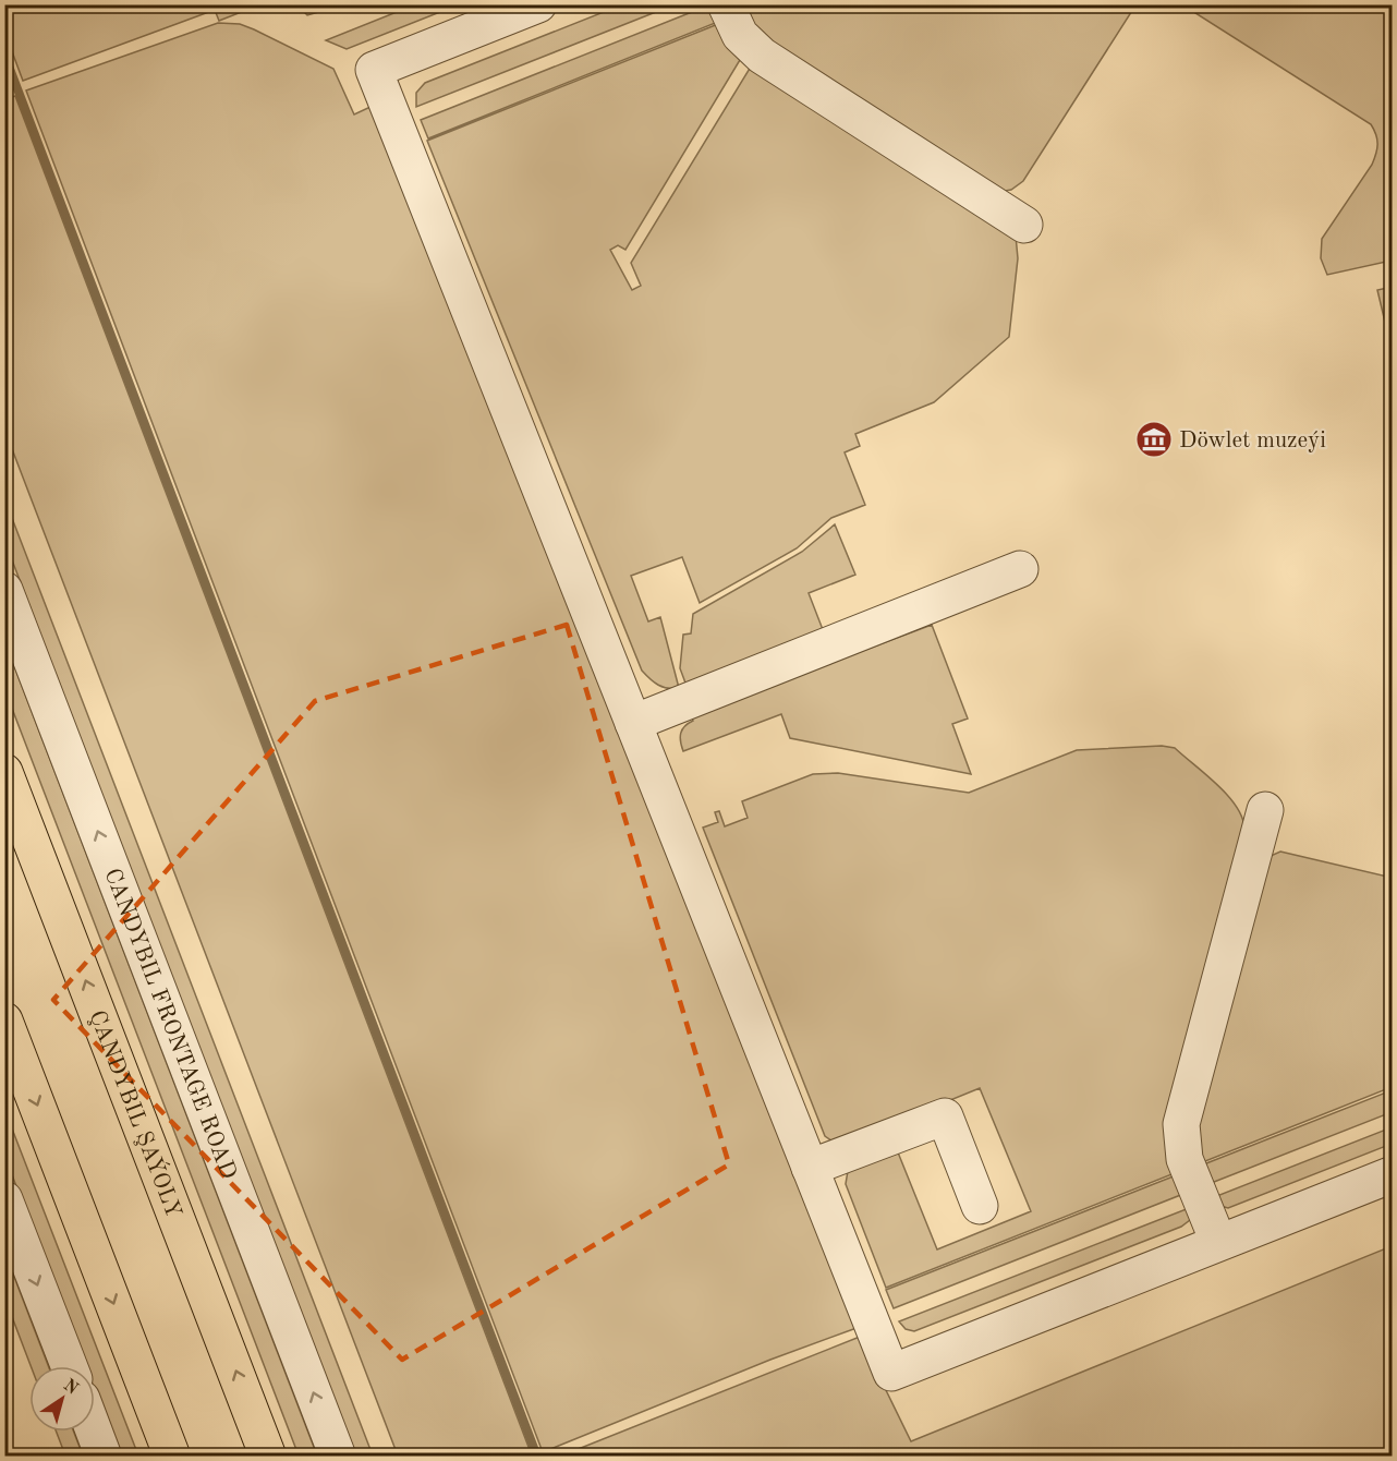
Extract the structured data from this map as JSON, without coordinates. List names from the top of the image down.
{
  "streets": {
    "main road": ["ÇANDYBIL ŞAÝOLY"],
    "street": ["CANDYBIL FRONTAGE ROAD"]
  },
  "one_way": ["CANDYBIL FRONTAGE ROAD"],
  "places": {
    "museum": ["Döwlet muzeýi"]
  },
  "north": "top right"
}
